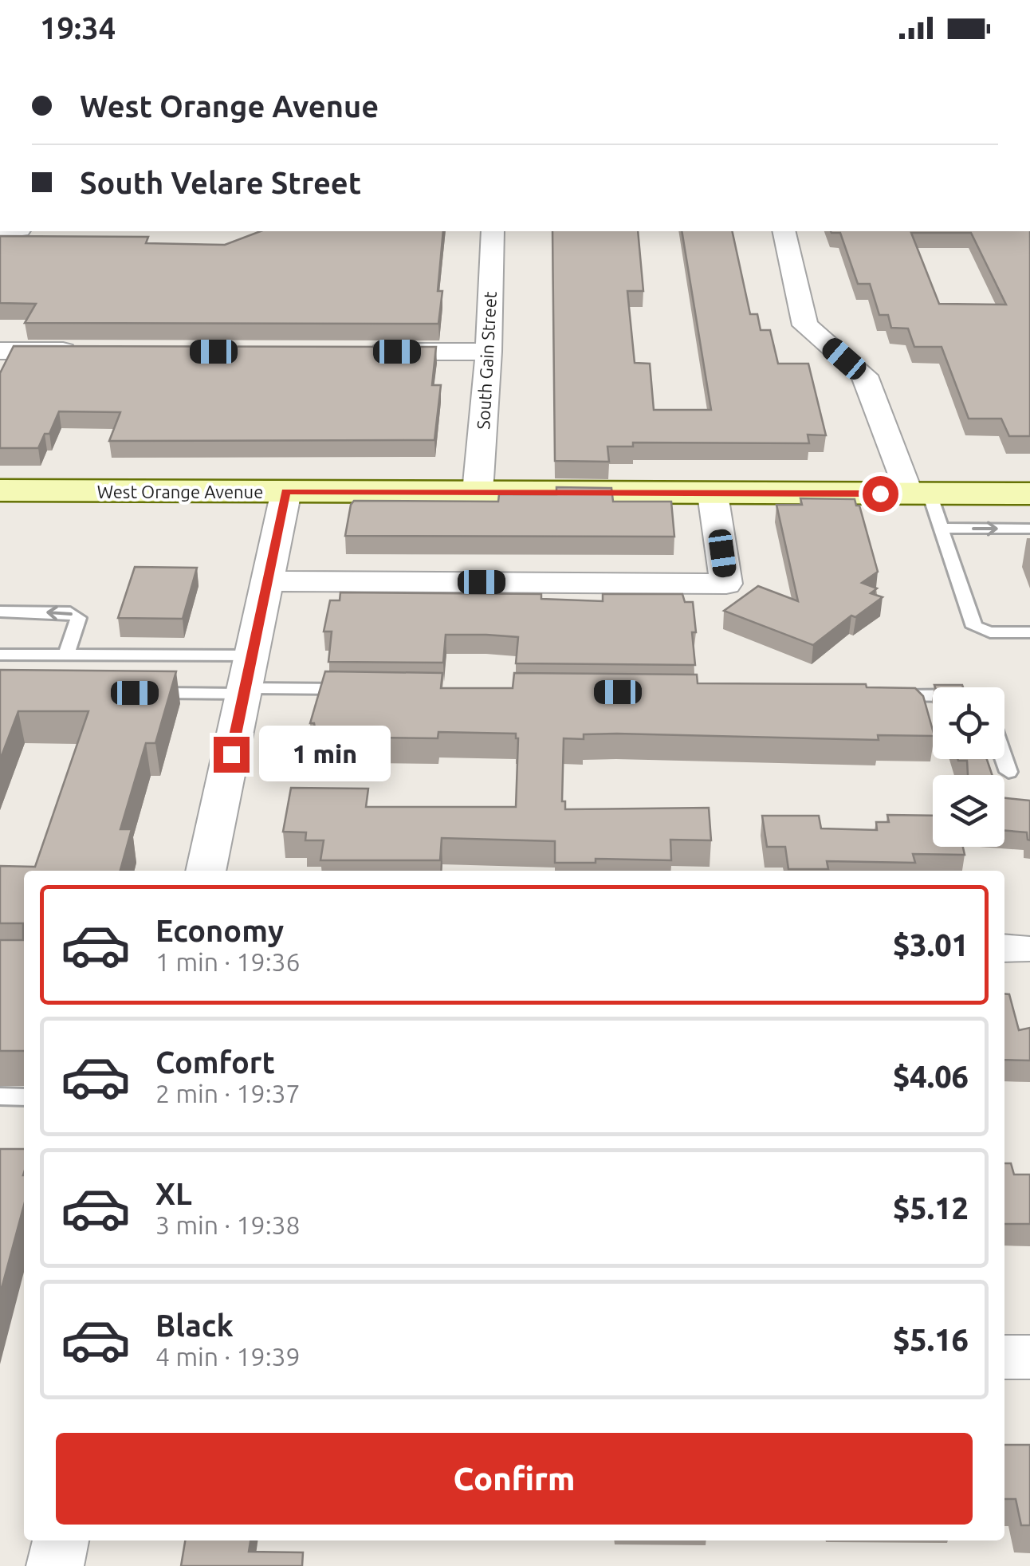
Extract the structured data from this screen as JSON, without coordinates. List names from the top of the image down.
{
  "streets": {
    "street": ["South Gain Street", "West Orange Avenue"]
  },
  "crossings": [
    ["South Gain Street", "West Orange Avenue"]
  ],
  "page": {
    "status": "19:34",
    "banner": ["West Orange Avenue", "South Velare Street"],
    "bubble": "1 min",
    "list": [
      {
        "name": "Economy",
        "note": "1 min · 19:36",
        "value": "$3.01"
      },
      {
        "name": "Comfort",
        "note": "2 min · 19:37",
        "value": "$4.06"
      },
      {
        "name": "XL",
        "note": "3 min · 19:38",
        "value": "$5.12"
      },
      {
        "name": "Black",
        "note": "4 min · 19:39",
        "value": "$5.16"
      }
    ],
    "buttons": "Confirm"
  }
}
